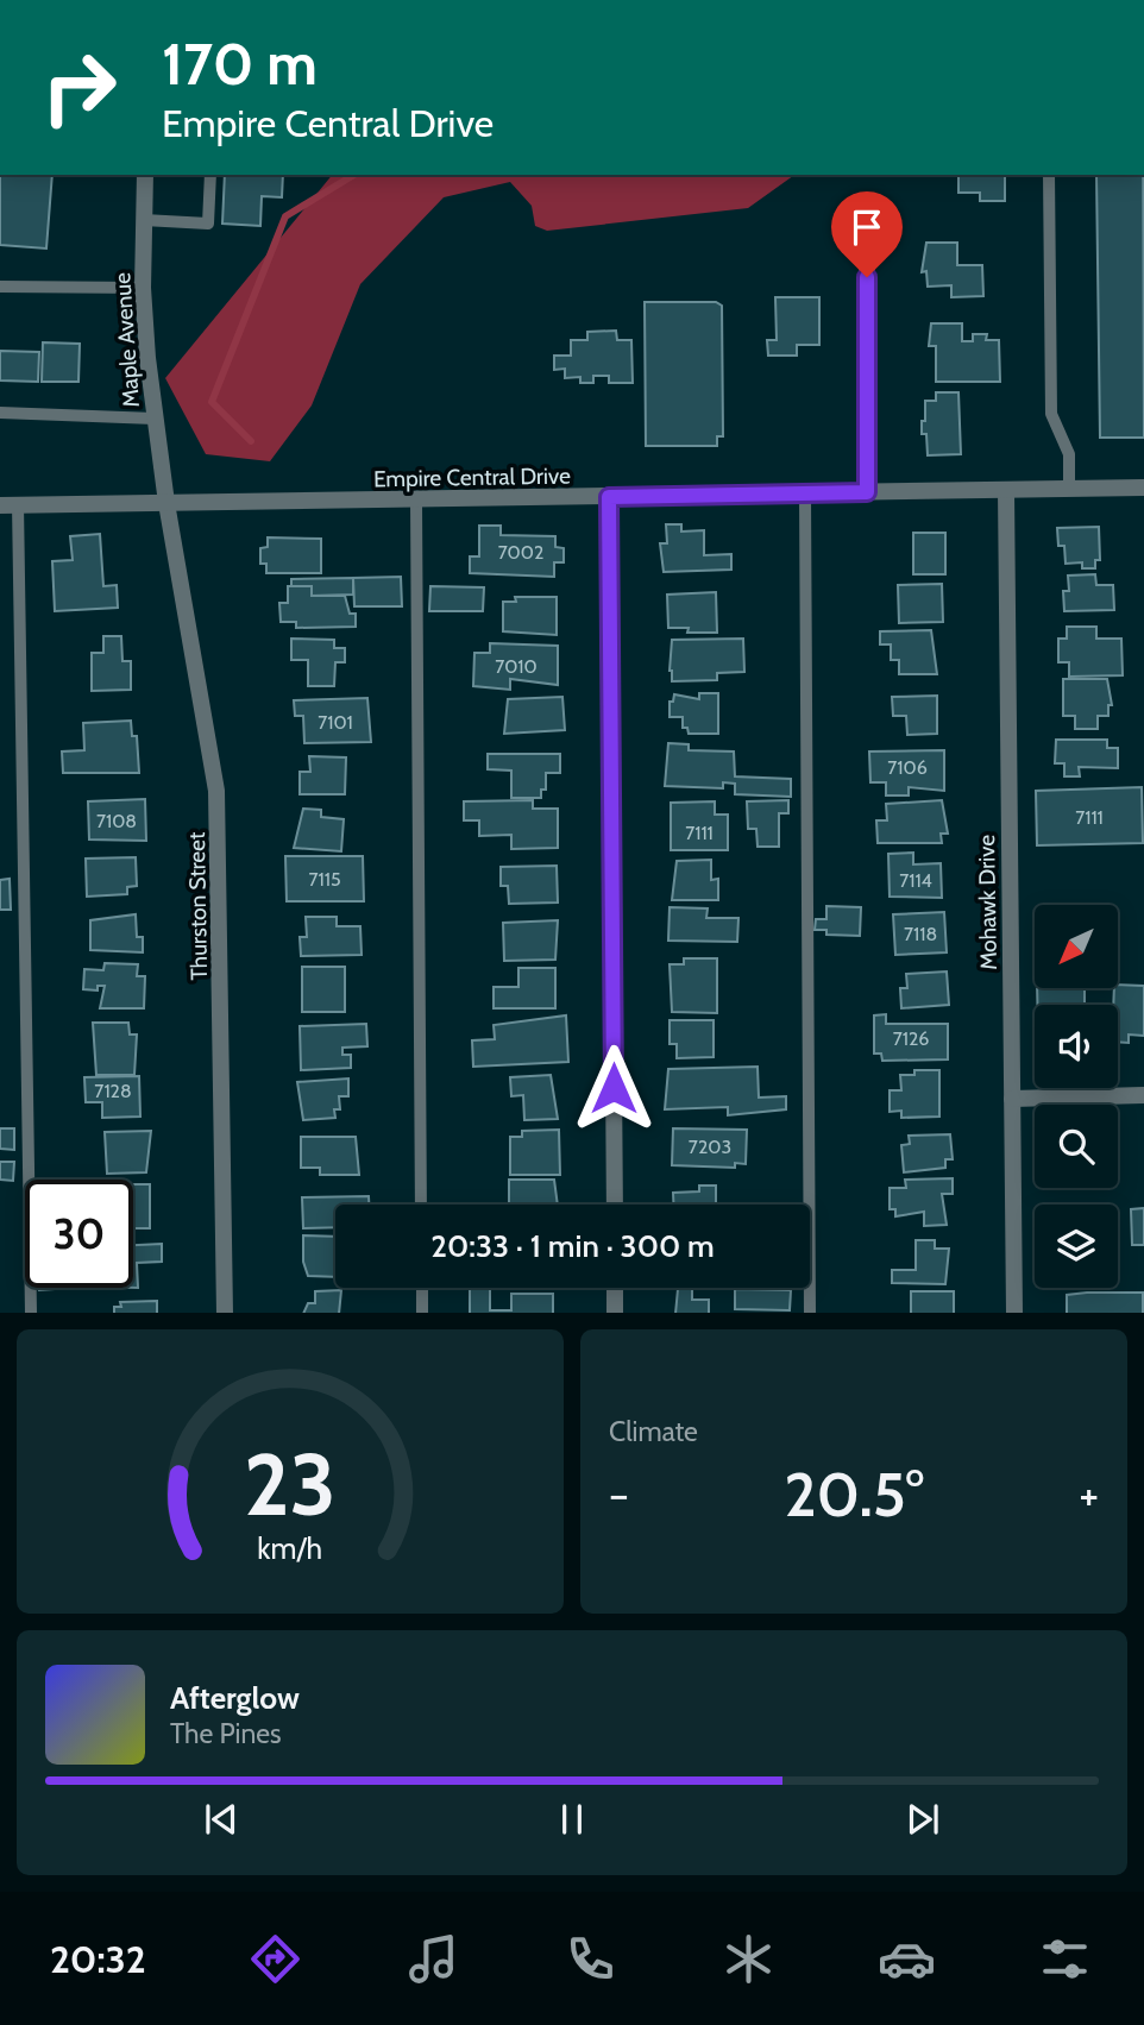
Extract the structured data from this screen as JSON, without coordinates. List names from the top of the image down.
{
  "streets": {
    "street": [
      "Maple Avenue",
      "Empire Central Drive",
      "Mohawk Drive",
      "Thurston Street"
    ]
  },
  "crossings": [
    ["Maple Avenue", "Empire Central Drive"],
    ["Maple Avenue", "Thurston Street"],
    ["Empire Central Drive", "Mohawk Drive"],
    ["Empire Central Drive", "Thurston Street"]
  ],
  "house_numbers": [
    "7002",
    "7010",
    "7101",
    "7106",
    "7111",
    "7108",
    "7111",
    "7115",
    "7114",
    "7118",
    "7126",
    "7128",
    "7203"
  ],
  "north": "bottom left",
  "page": {
    "turn": ["170 m", "Empire Central Drive"],
    "limit": "30",
    "trip": "20:33 · 1 min · 300 m",
    "tile": "Climate",
    "heat": ["−", "20.5°", "+"],
    "song": ["Afterglow", "The Pines"],
    "tabs": "20:32",
    "gauge": ["23", "km/h"]
  }
}
